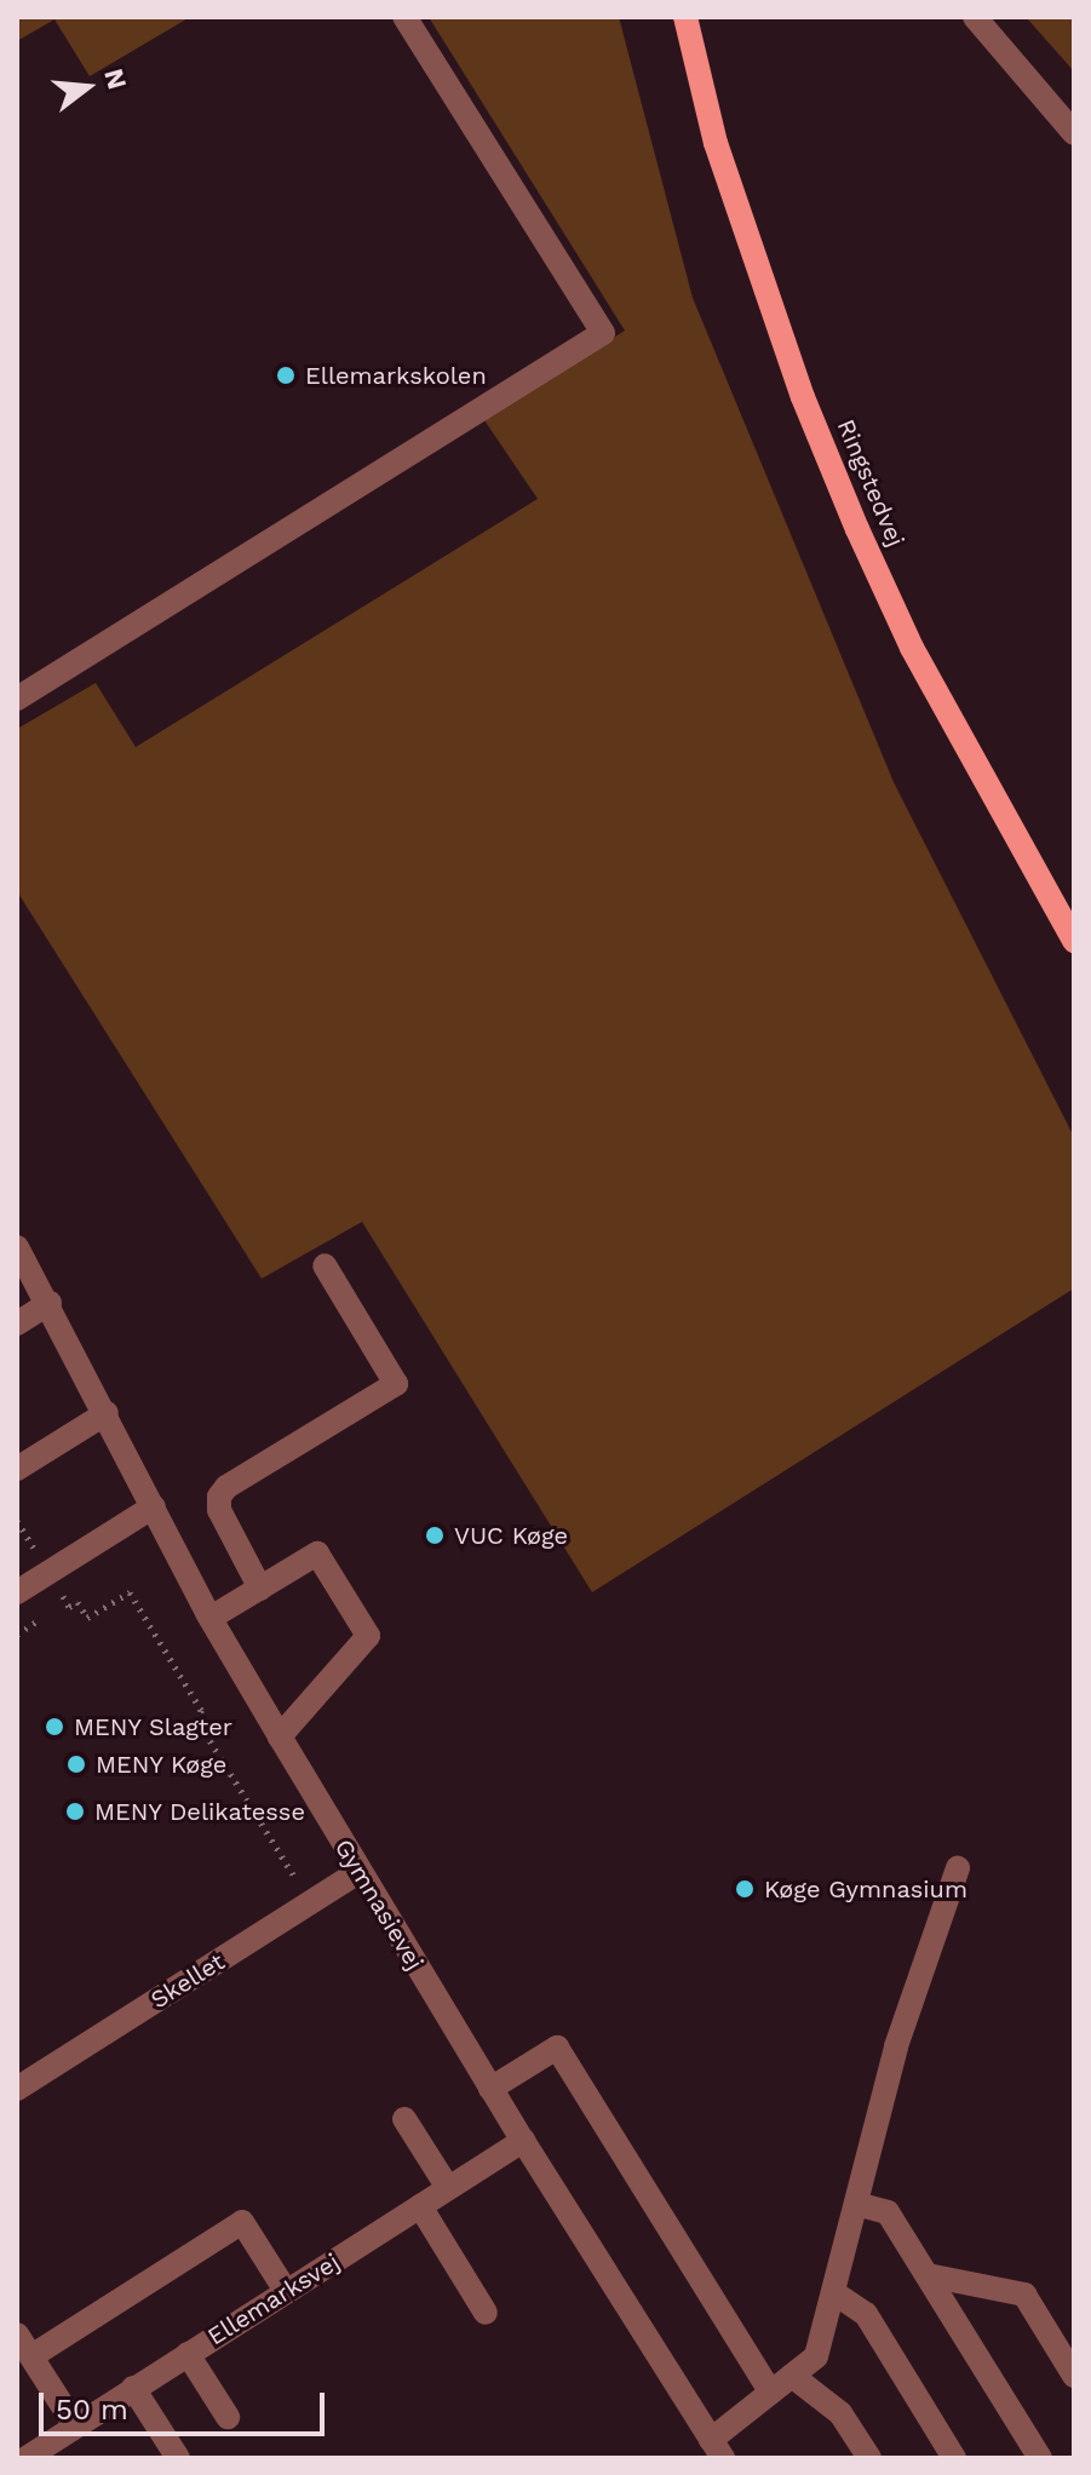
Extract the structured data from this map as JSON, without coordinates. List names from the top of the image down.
{
  "streets": {
    "main road": ["Ringstedvej"],
    "street": ["Gymnasievej", "Skellet", "Ellemarksvej"]
  },
  "crossings": [
    ["Gymnasievej", "Skellet"],
    ["Gymnasievej", "Ellemarksvej"]
  ],
  "places": [
    "Ellemarkskolen",
    "VUC Køge",
    "MENY Slagter",
    "MENY Køge",
    "MENY Delikatesse",
    "Køge Gymnasium"
  ],
  "scale_bar": "50 m",
  "north": "right"
}
